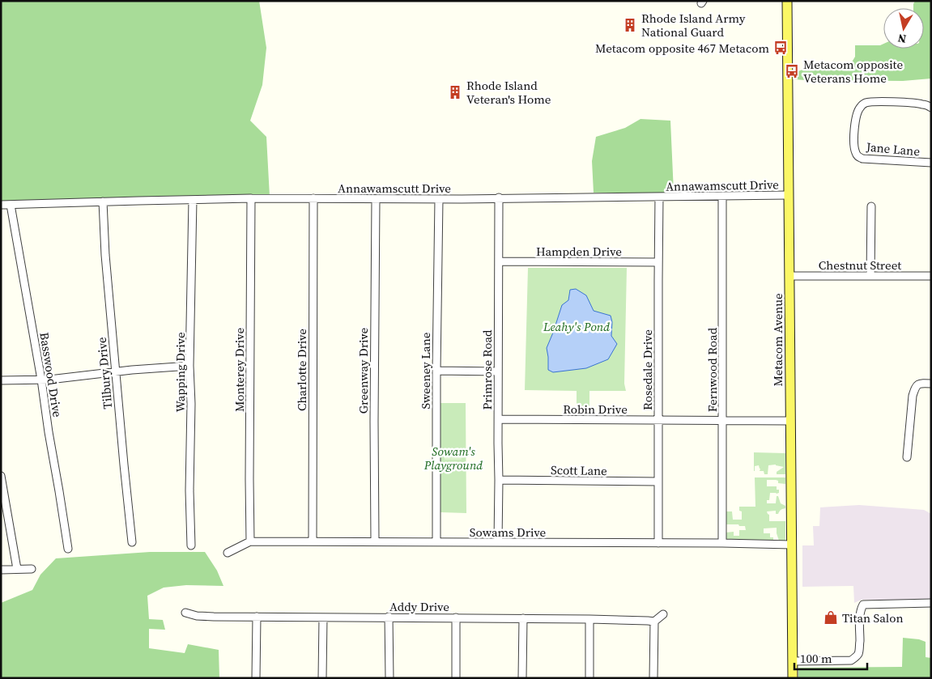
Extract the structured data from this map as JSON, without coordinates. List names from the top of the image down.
{
  "streets": {
    "main road": ["Metacom Avenue"],
    "street": [
      "Jane Lane",
      "Annawamscutt Drive",
      "Hampden Drive",
      "Chestnut Street",
      "Monterey Drive",
      "Charlotte Drive",
      "Primrose Road",
      "Rosedale Drive",
      "Fernwood Road",
      "Greenway Drive",
      "Sweeney Lane",
      "Wapping Drive",
      "Tilbury Drive",
      "Basswood Drive",
      "Robin Drive",
      "Scott Lane",
      "Sowams Drive",
      "Addy Drive"
    ]
  },
  "crossings": [
    ["Annawamscutt Drive", "Metacom Avenue"],
    ["Annawamscutt Drive", "Monterey Drive"],
    ["Annawamscutt Drive", "Charlotte Drive"],
    ["Annawamscutt Drive", "Primrose Road"],
    ["Annawamscutt Drive", "Rosedale Drive"],
    ["Annawamscutt Drive", "Fernwood Road"],
    ["Annawamscutt Drive", "Greenway Drive"],
    ["Annawamscutt Drive", "Sweeney Lane"],
    ["Annawamscutt Drive", "Wapping Drive"],
    ["Annawamscutt Drive", "Tilbury Drive"],
    ["Annawamscutt Drive", "Basswood Drive"],
    ["Hampden Drive", "Primrose Road"],
    ["Hampden Drive", "Rosedale Drive"],
    ["Chestnut Street", "Metacom Avenue"],
    ["Metacom Avenue", "Robin Drive"],
    ["Metacom Avenue", "Sowams Drive"],
    ["Monterey Drive", "Sowams Drive"],
    ["Charlotte Drive", "Sowams Drive"],
    ["Primrose Road", "Robin Drive"],
    ["Primrose Road", "Scott Lane"],
    ["Primrose Road", "Sowams Drive"],
    ["Rosedale Drive", "Robin Drive"],
    ["Rosedale Drive", "Scott Lane"],
    ["Rosedale Drive", "Sowams Drive"],
    ["Fernwood Road", "Robin Drive"],
    ["Fernwood Road", "Sowams Drive"],
    ["Greenway Drive", "Sowams Drive"],
    ["Sweeney Lane", "Sowams Drive"]
  ],
  "parks": ["Leahy's Pond", "Sowam's Playground"],
  "places": {
    "building": ["Rhode Island Army National Guard", "Rhode Island Veteran's Home"],
    "bus stop": ["Metacom opposite 467 Metacom", "Metacom opposite Veterans Home"],
    "shop": ["Titan Salon"]
  },
  "scale_bar": "100 m",
  "north": "bottom"
}
